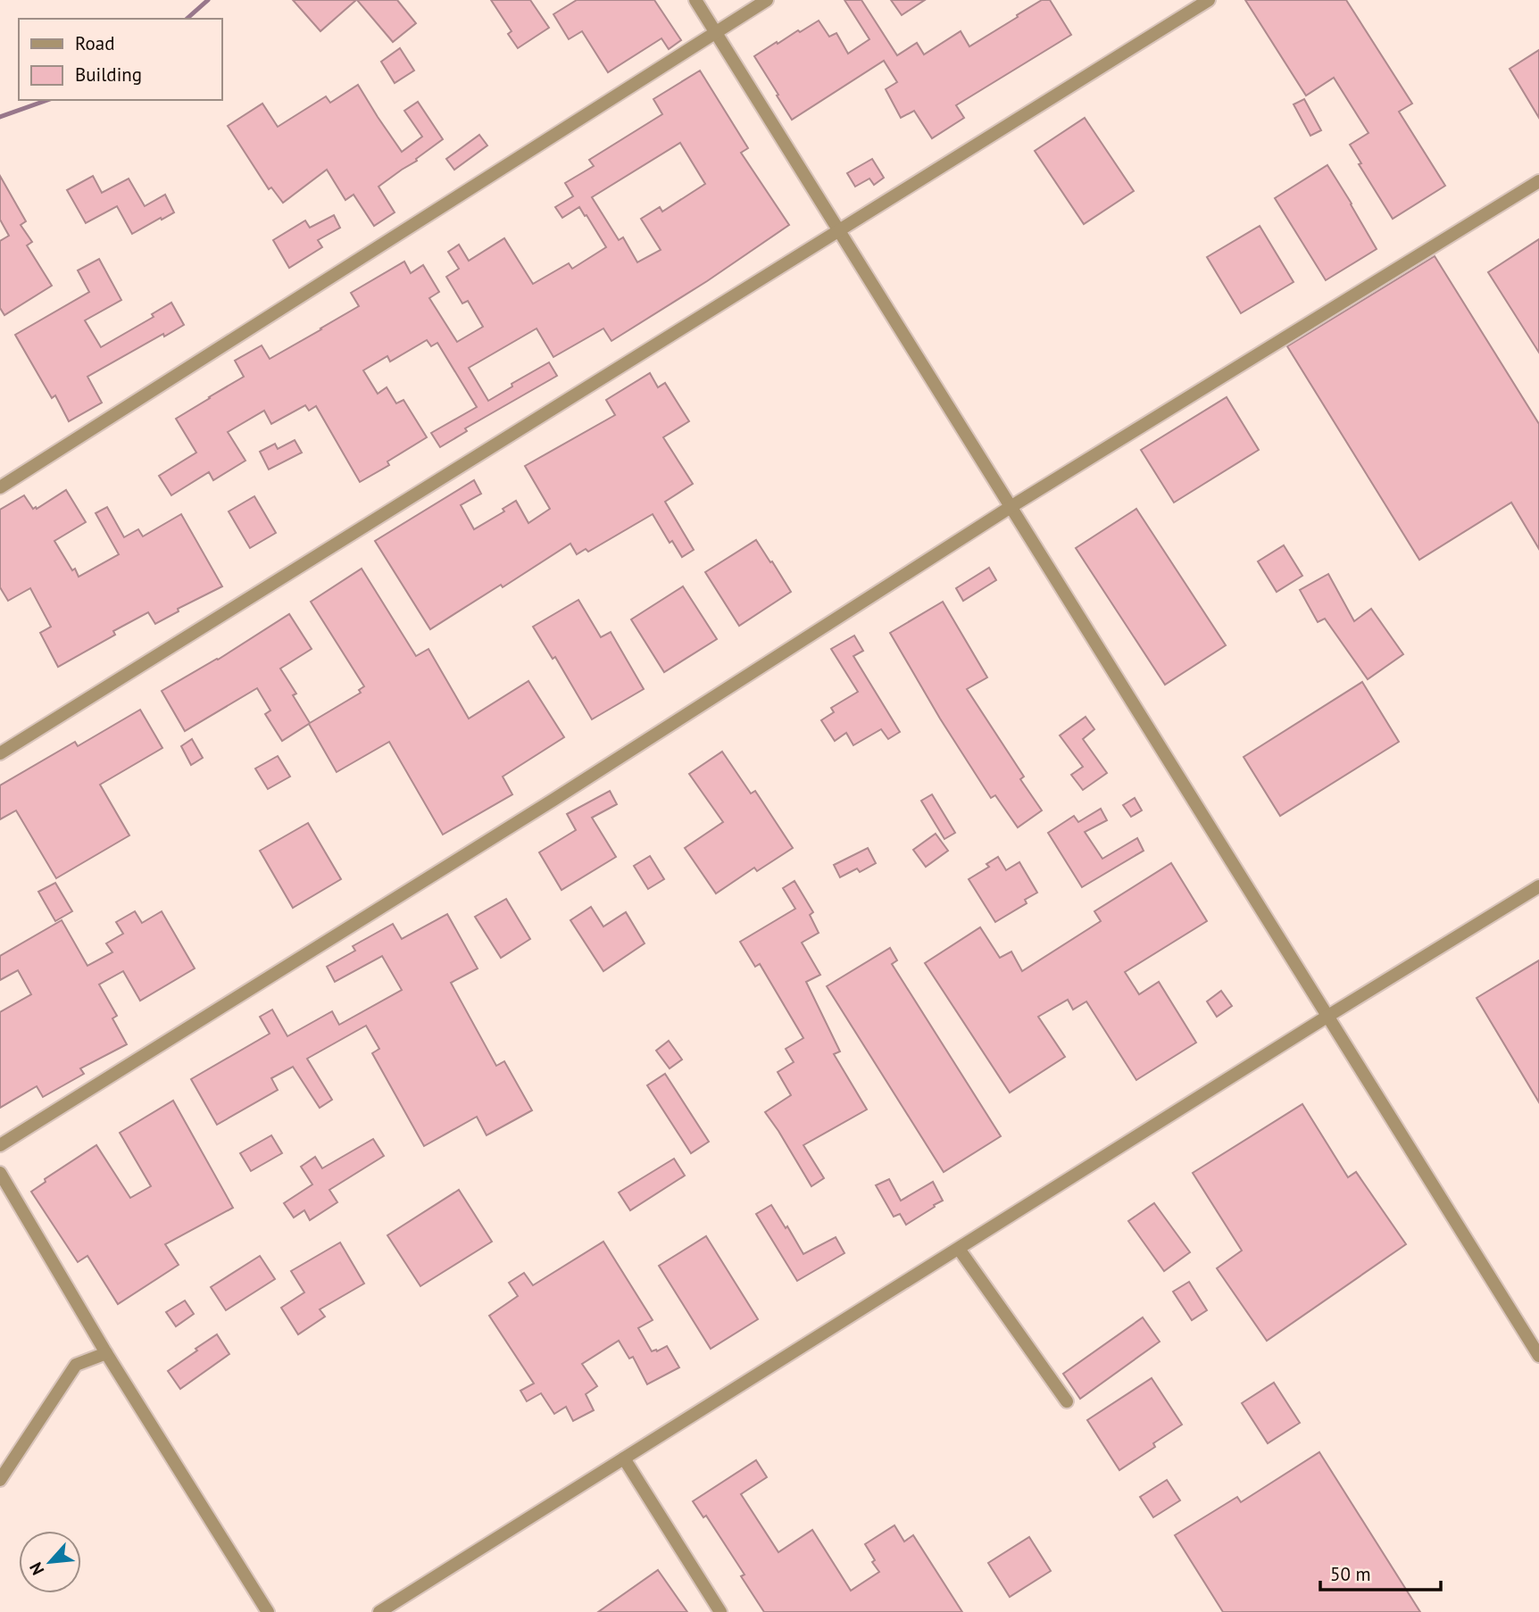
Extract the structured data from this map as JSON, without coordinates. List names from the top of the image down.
{
  "legend": ["Road", "Building"],
  "scale_bar": "50 m",
  "north": "bottom left"
}
